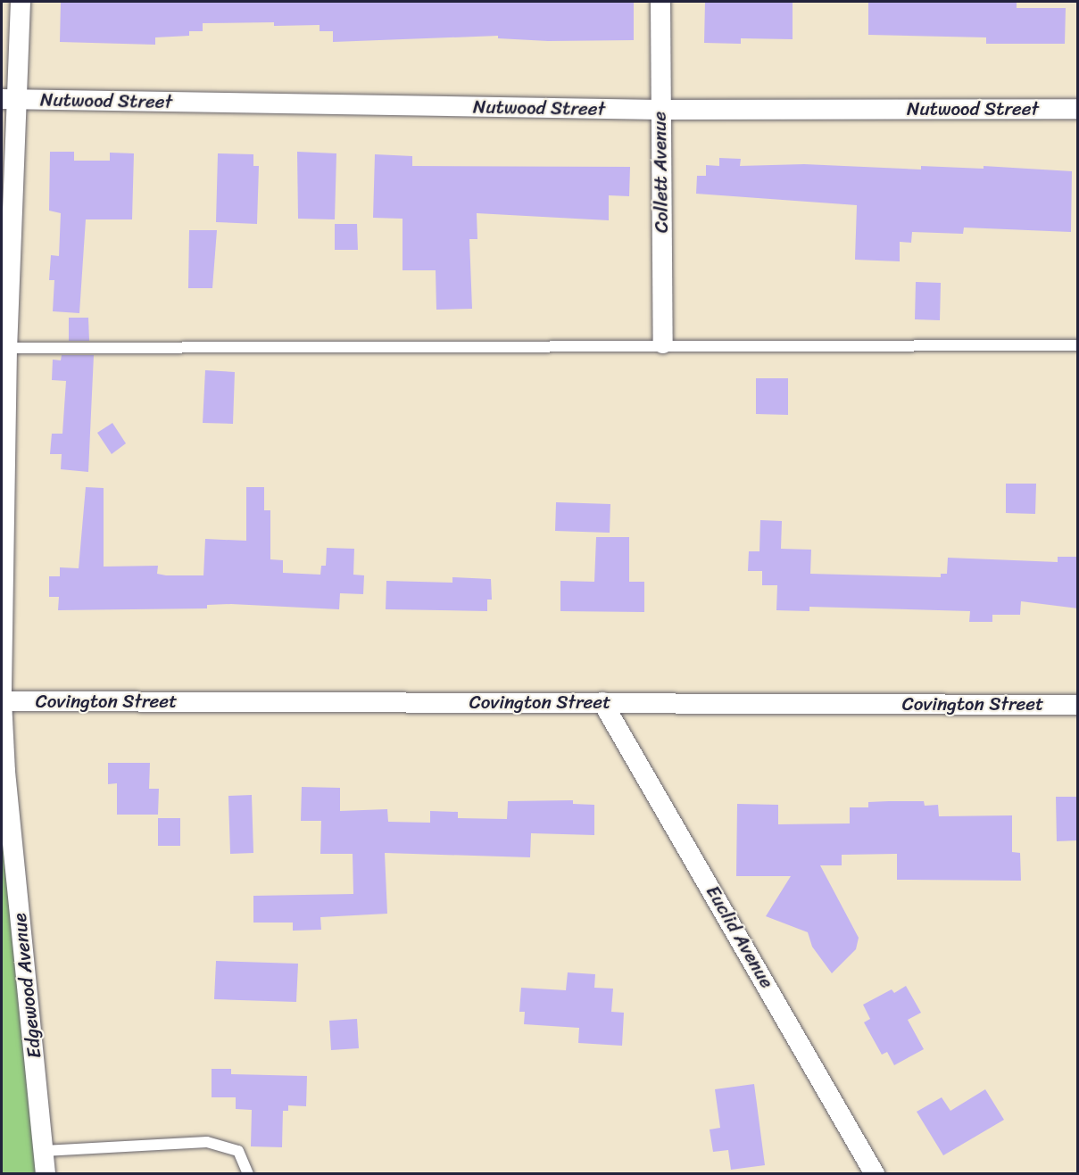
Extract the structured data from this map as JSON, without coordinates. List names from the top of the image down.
{
  "streets": {
    "street": [
      "Nutwood Street",
      "Collett Avenue",
      "Covington Street",
      "Euclid Avenue",
      "Edgewood Avenue"
    ]
  },
  "crossings": [
    ["Nutwood Street", "Collett Avenue"],
    ["Nutwood Street", "Edgewood Avenue"],
    ["Covington Street", "Euclid Avenue"],
    ["Covington Street", "Edgewood Avenue"]
  ]
}
